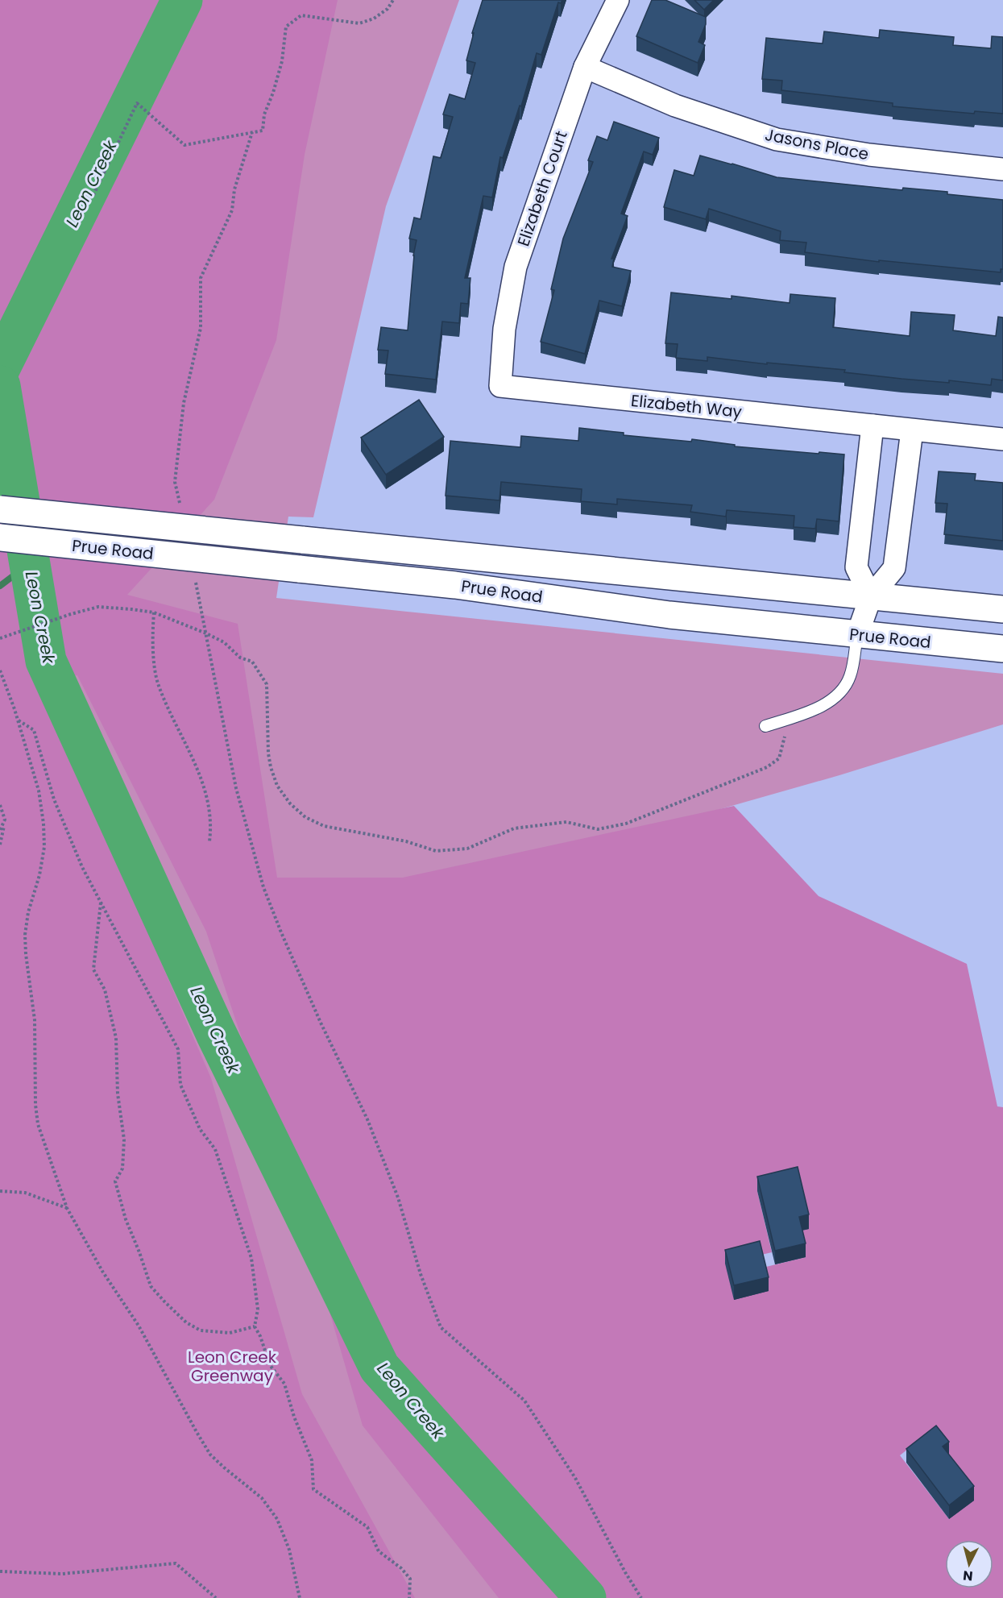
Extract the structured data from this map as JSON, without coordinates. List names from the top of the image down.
{
  "streets": {
    "main road": ["Prue Road"],
    "street": ["Jasons Place", "Elizabeth Court", "Elizabeth Way"]
  },
  "crossings": [
    ["Jasons Place", "Elizabeth Court"],
    ["Elizabeth Court", "Elizabeth Way"]
  ],
  "water": ["Leon Creek"],
  "parks": ["Leon Creek Greenway"],
  "north": "bottom"
}
